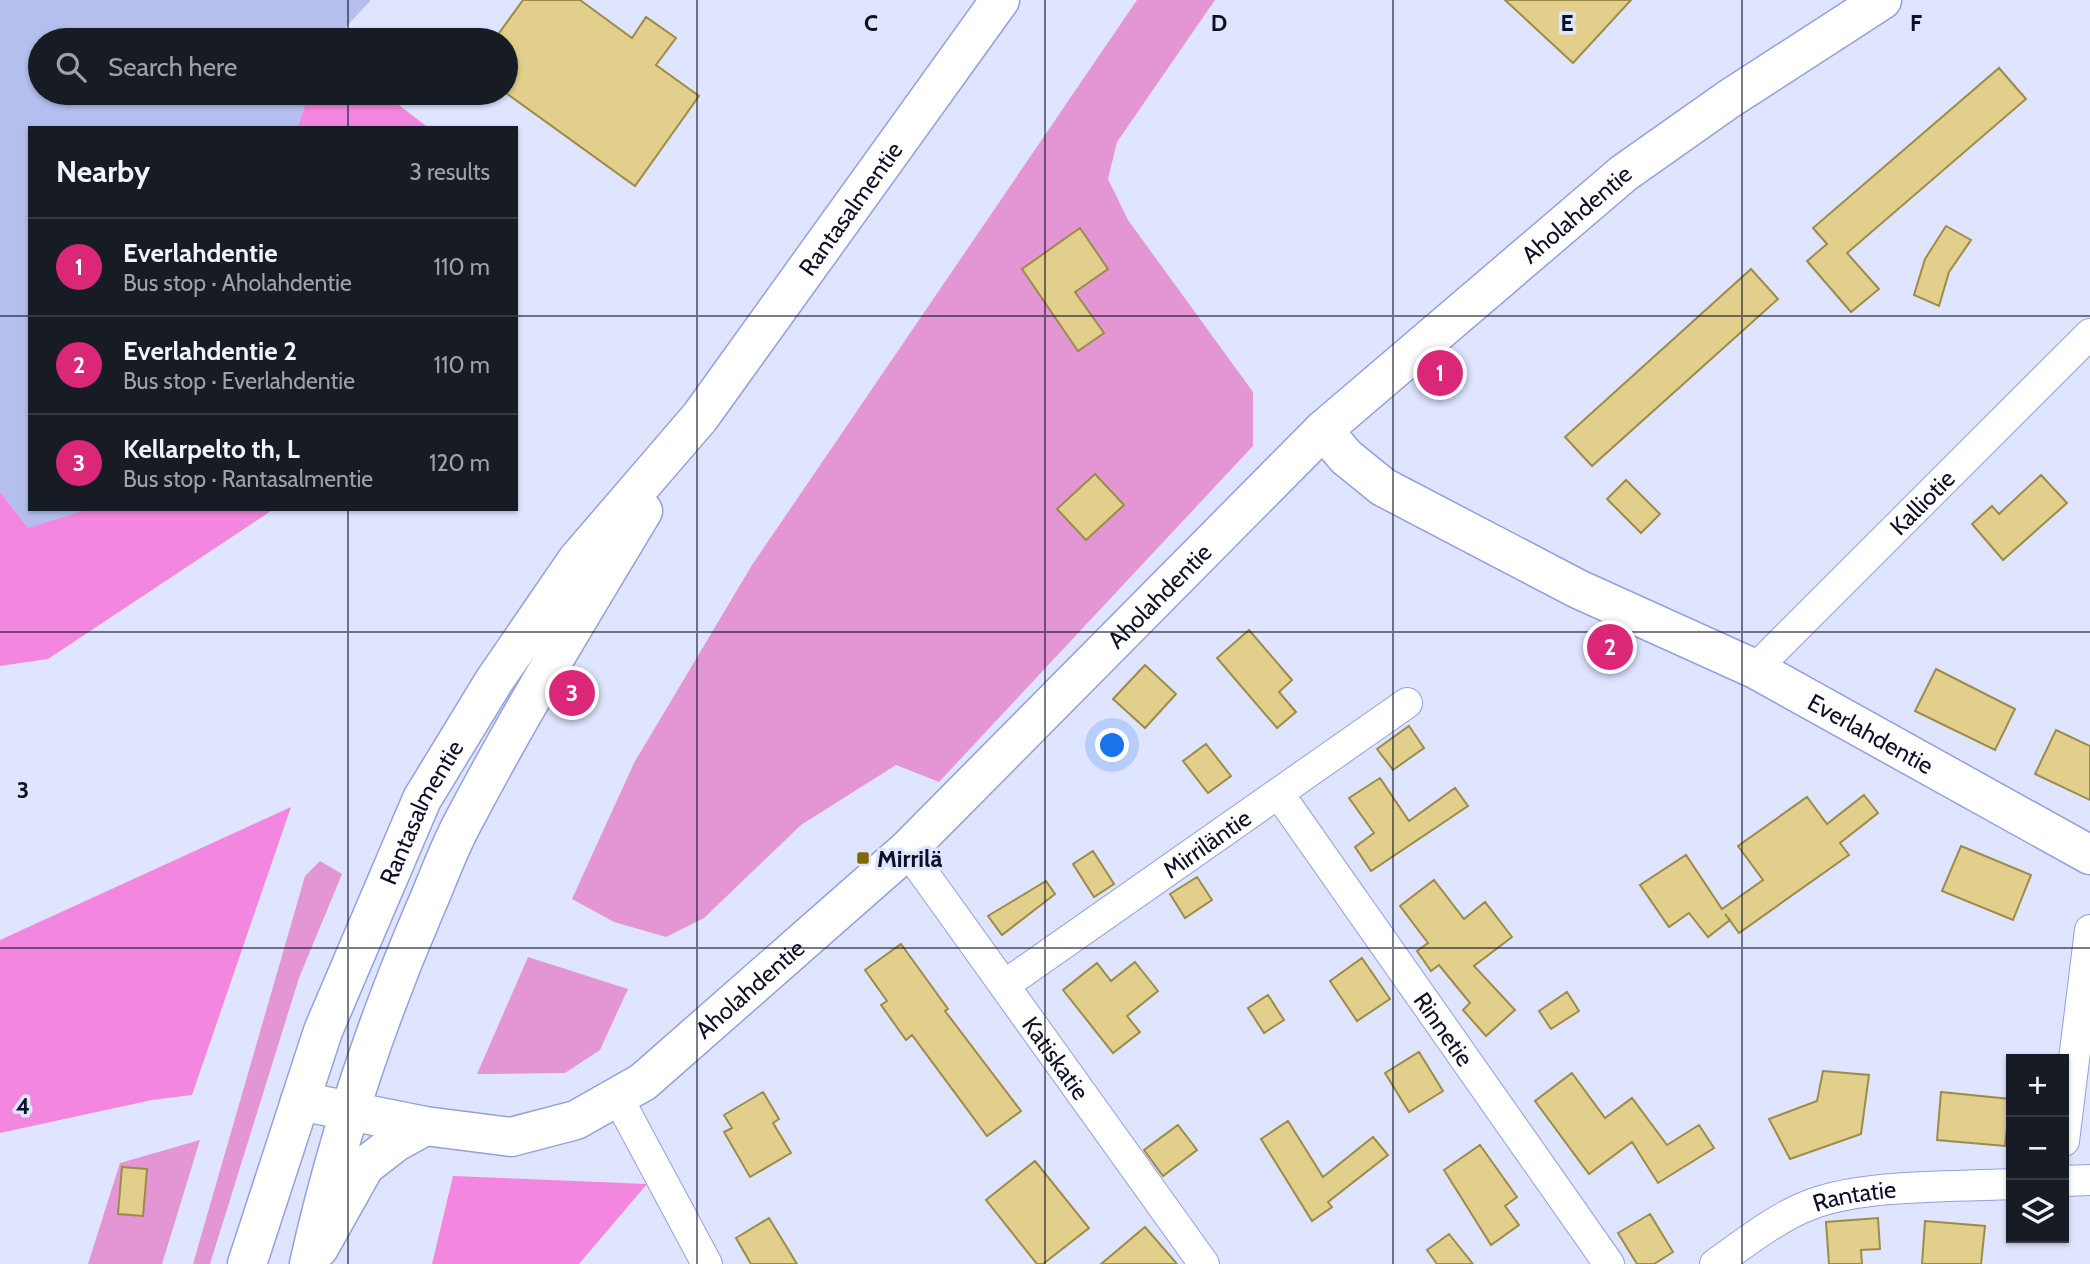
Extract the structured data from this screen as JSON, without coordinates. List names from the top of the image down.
{
  "streets": {
    "main road": ["Rantasalmentie", "Aholahdentie", "Everlahdentie"],
    "street": [
      "Kalliotie",
      "Mirriläntie",
      "Rinnetie",
      "Katiskatie",
      "Rantatie"
    ]
  },
  "crossings": [
    ["Rantasalmentie", "Aholahdentie"],
    ["Aholahdentie", "Everlahdentie"],
    ["Aholahdentie", "Katiskatie"],
    ["Kalliotie", "Everlahdentie"],
    ["Mirriläntie", "Rinnetie"],
    ["Mirriläntie", "Katiskatie"]
  ],
  "places": {
    "transit": ["Mirrilä"]
  },
  "page": {
    "search": "Search here",
    "heading": ["Nearby", "3 results"],
    "list": [
      {
        "mark": "1",
        "name": "Everlahdentie",
        "note": "Bus stop · Aholahdentie",
        "value": "110 m"
      },
      {
        "mark": "2",
        "name": "Everlahdentie 2",
        "note": "Bus stop · Everlahdentie",
        "value": "110 m"
      },
      {
        "mark": "3",
        "name": "Kellarpelto th, L",
        "note": "Bus stop · Rantasalmentie",
        "value": "120 m"
      }
    ],
    "pins": ["1", "2", "3"],
    "map_buttons": ["+", "−"]
  },
  "grid": {
    "columns": [
      "C",
      "D",
      "E",
      "F"
    ],
    "rows": ["3", "4"]
  }
}
